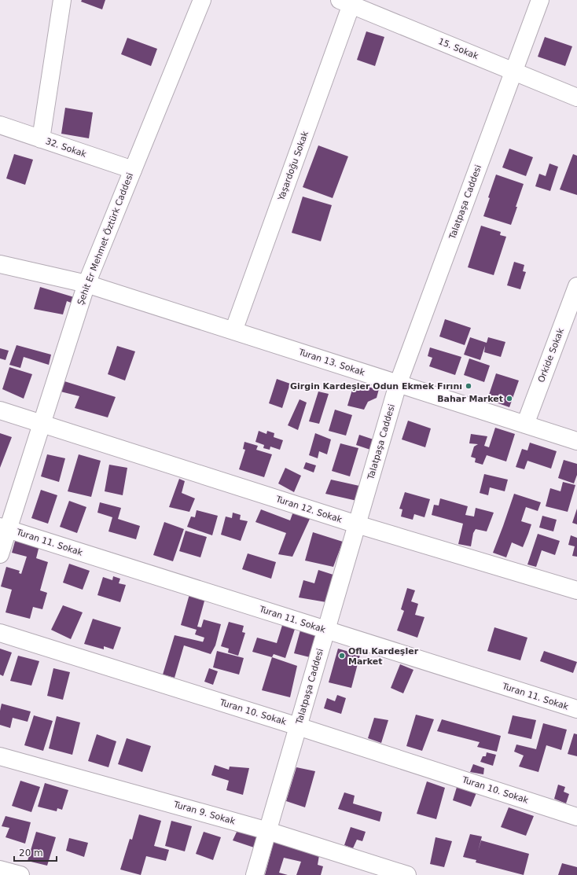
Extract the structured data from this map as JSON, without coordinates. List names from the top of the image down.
{
  "streets": {
    "street": [
      "15. Sokak",
      "32. Sokak",
      "Yaşardoğu Sokak",
      "Talatpaşa Caddesi",
      "Şehit Er Mehmet Öztürk Caddesi",
      "Orkide Sokak",
      "Turan 13. Sokak",
      "Turan 12. Sokak",
      "Turan 11. Sokak",
      "Turan 10. Sokak",
      "Turan 9. Sokak"
    ]
  },
  "crossings": [
    ["15. Sokak", "Yaşardoğu Sokak"],
    ["15. Sokak", "Talatpaşa Caddesi"],
    ["32. Sokak", "Şehit Er Mehmet Öztürk Caddesi"],
    ["Yaşardoğu Sokak", "Turan 13. Sokak"],
    ["Talatpaşa Caddesi", "Turan 13. Sokak"],
    ["Talatpaşa Caddesi", "Turan 12. Sokak"],
    ["Talatpaşa Caddesi", "Turan 11. Sokak"],
    ["Talatpaşa Caddesi", "Turan 10. Sokak"],
    ["Talatpaşa Caddesi", "Turan 9. Sokak"],
    ["Şehit Er Mehmet Öztürk Caddesi", "Turan 13. Sokak"],
    ["Şehit Er Mehmet Öztürk Caddesi", "Turan 12. Sokak"],
    ["Şehit Er Mehmet Öztürk Caddesi", "Turan 11. Sokak"],
    ["Orkide Sokak", "Turan 13. Sokak"]
  ],
  "places": ["Girgin Kardeşler Odun Ekmek Fırını", "Bahar Market", "Oflu Kardeşler Market"],
  "scale_bar": "20 m"
}
